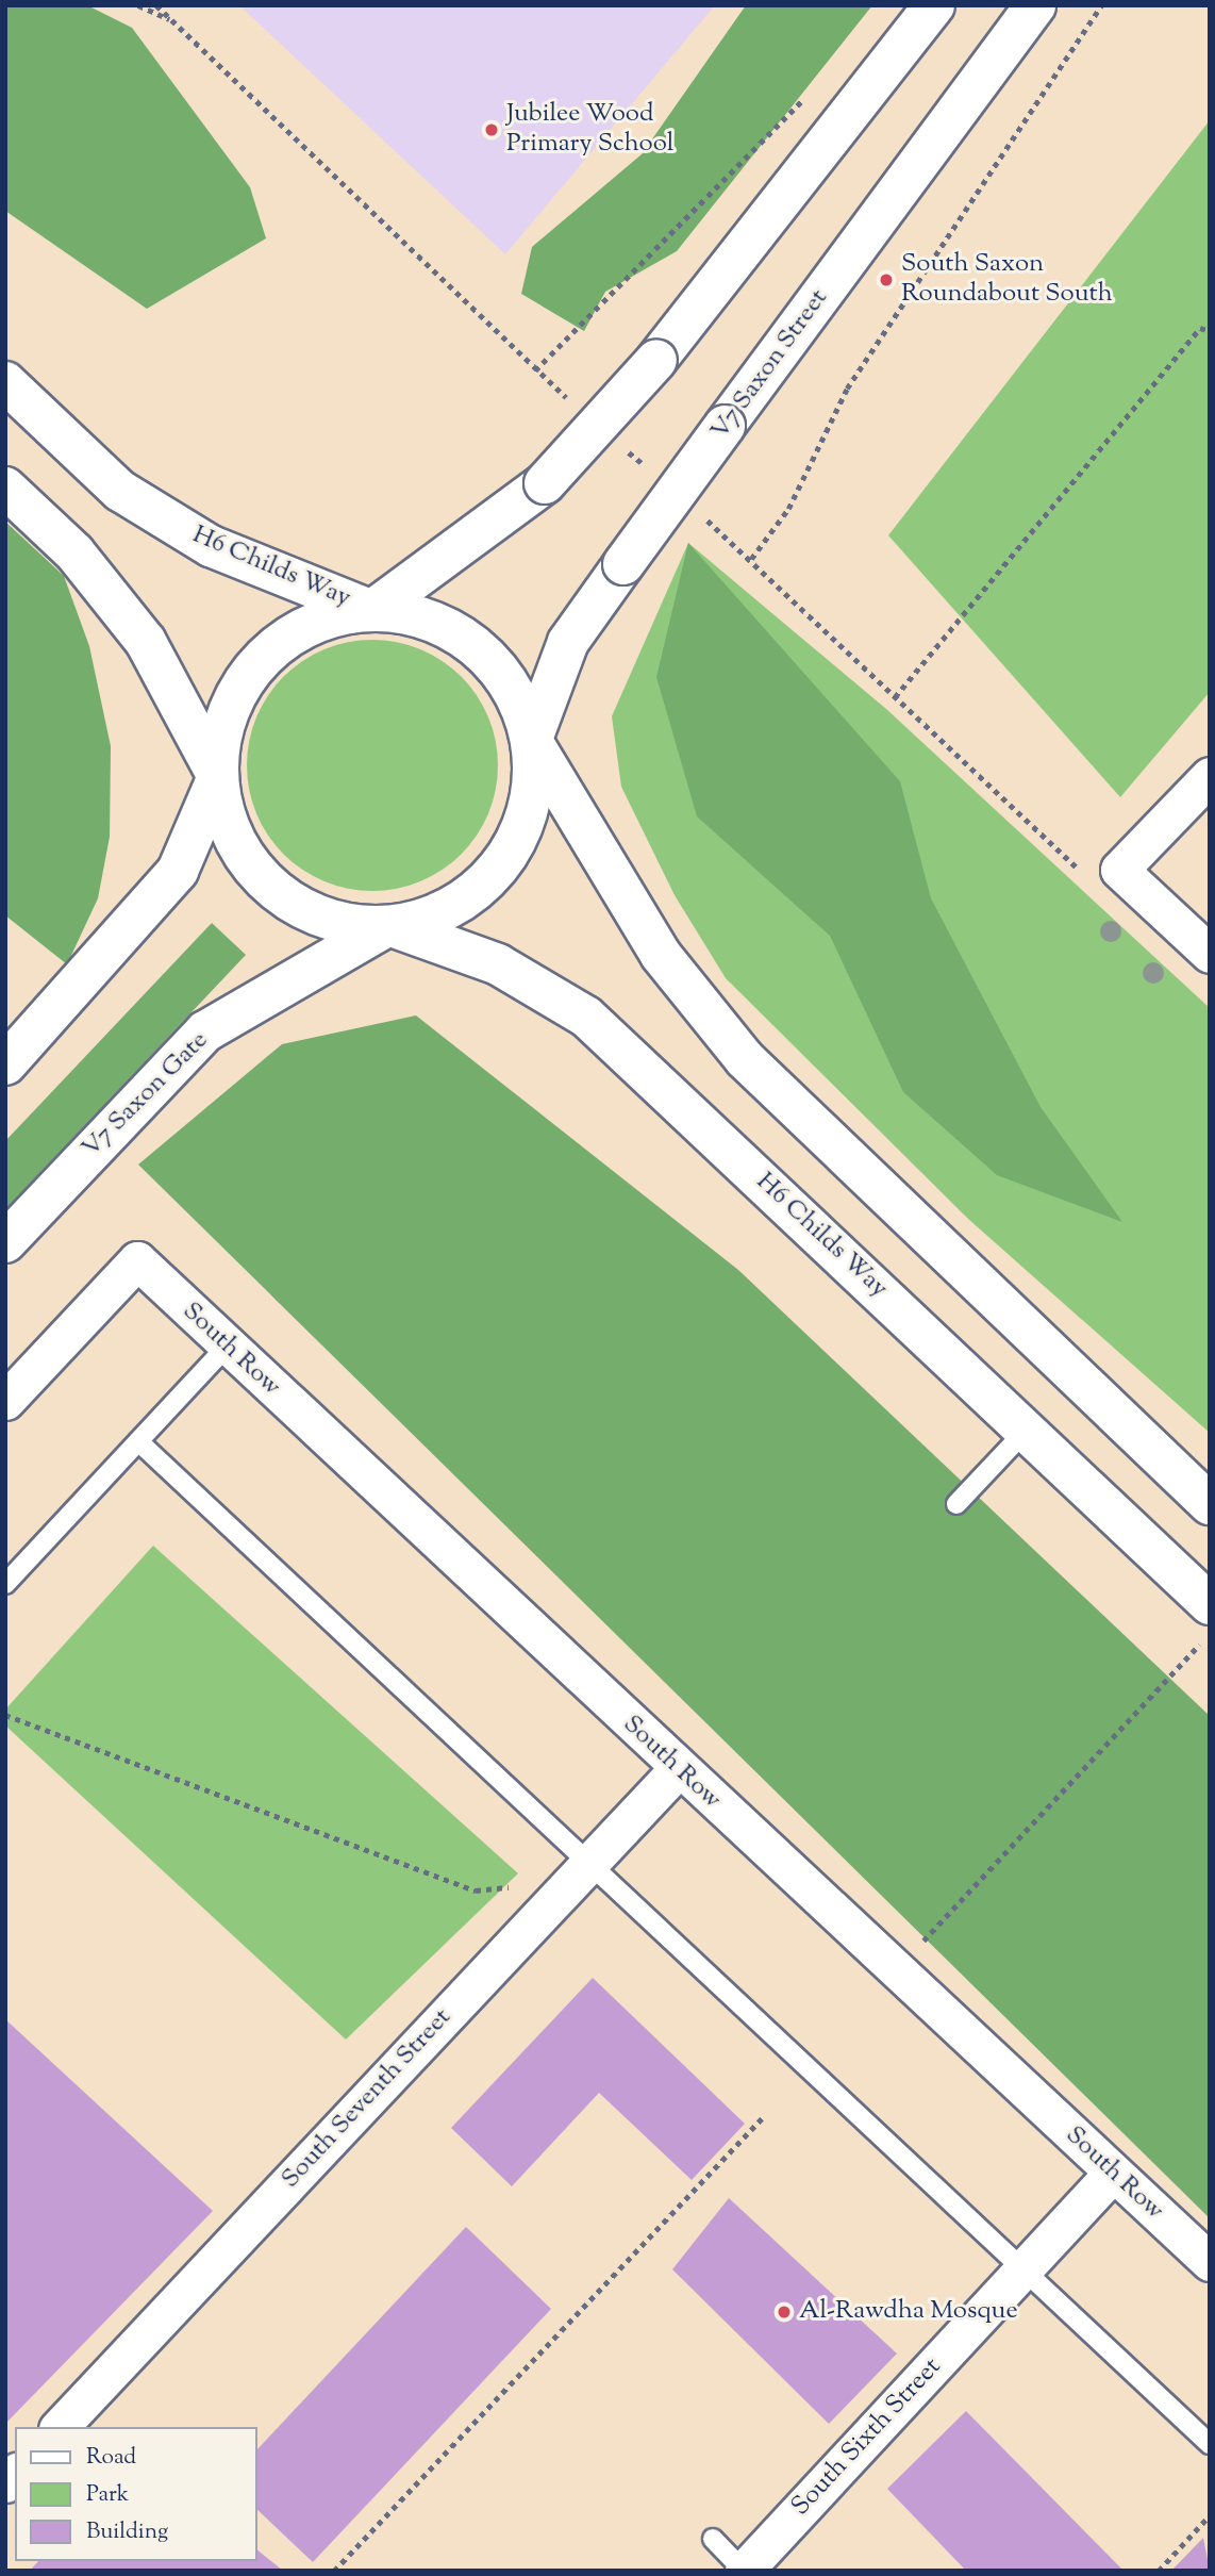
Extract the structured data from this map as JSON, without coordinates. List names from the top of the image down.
{
  "streets": {
    "street": [
      "V7 Saxon Street",
      "H6 Childs Way",
      "V7 Saxon Gate",
      "South Row",
      "South Seventh Street",
      "South Sixth Street"
    ]
  },
  "crossings": [
    ["H6 Childs Way", "V7 Saxon Gate"],
    ["South Row", "South Seventh Street"],
    ["South Row", "South Sixth Street"]
  ],
  "places": ["Jubilee Wood Primary School", "South Saxon Roundabout South", "Al-Rawdha Mosque"],
  "legend": ["Road", "Park", "Building"]
}
